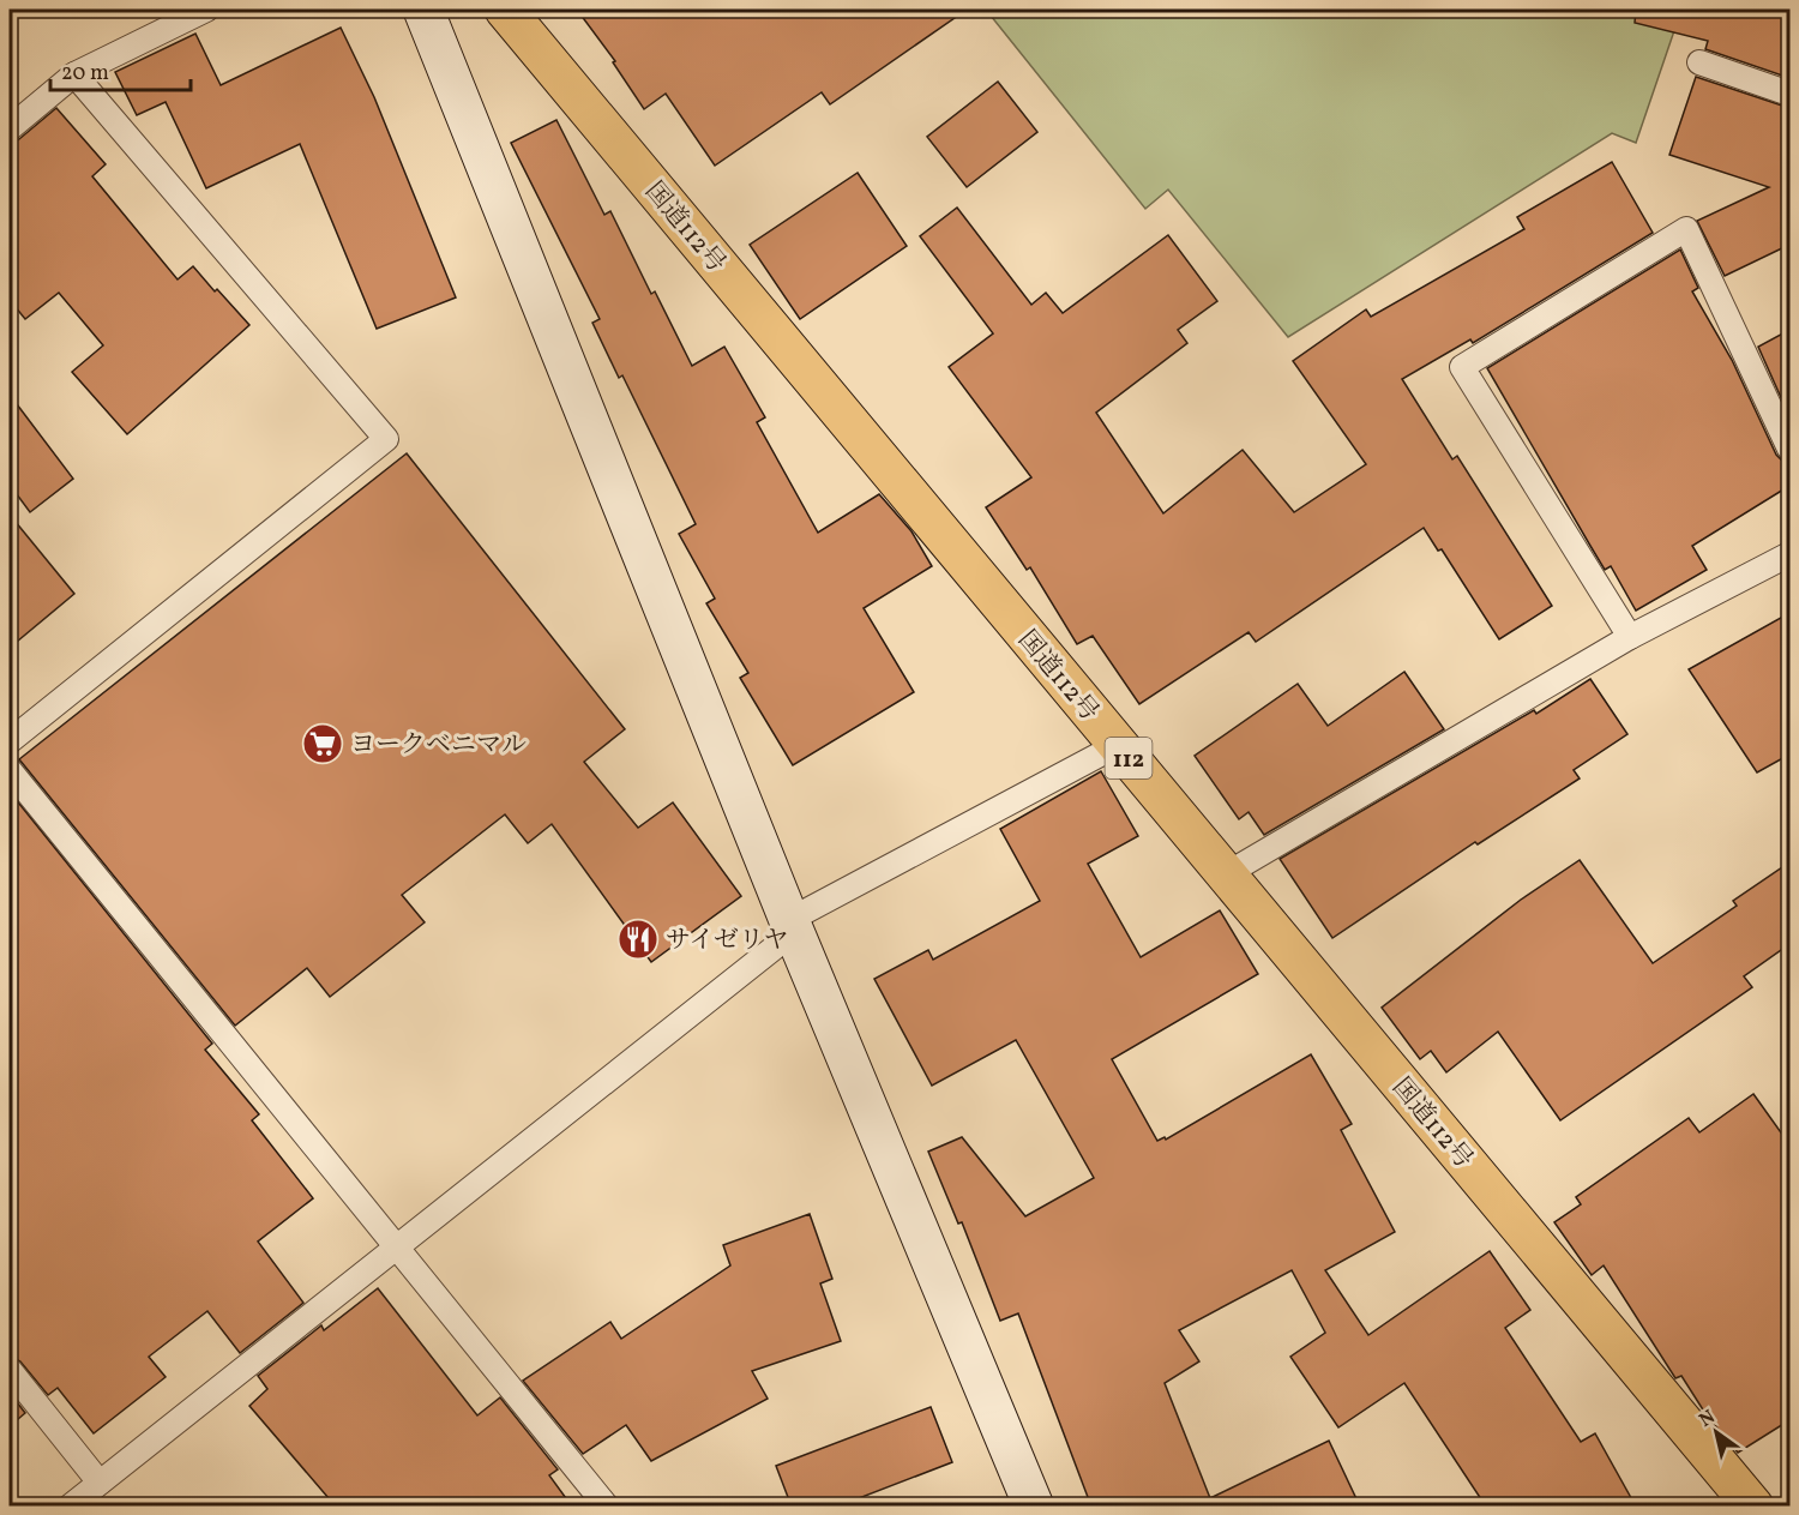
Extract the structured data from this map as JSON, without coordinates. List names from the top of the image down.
{
  "streets": {
    "highway": ["国道112号", "112"]
  },
  "places": {
    "supermarket": ["ヨークベニマル"],
    "restaurant": ["サイゼリヤ"]
  },
  "scale_bar": "20 m",
  "north": "top left"
}
